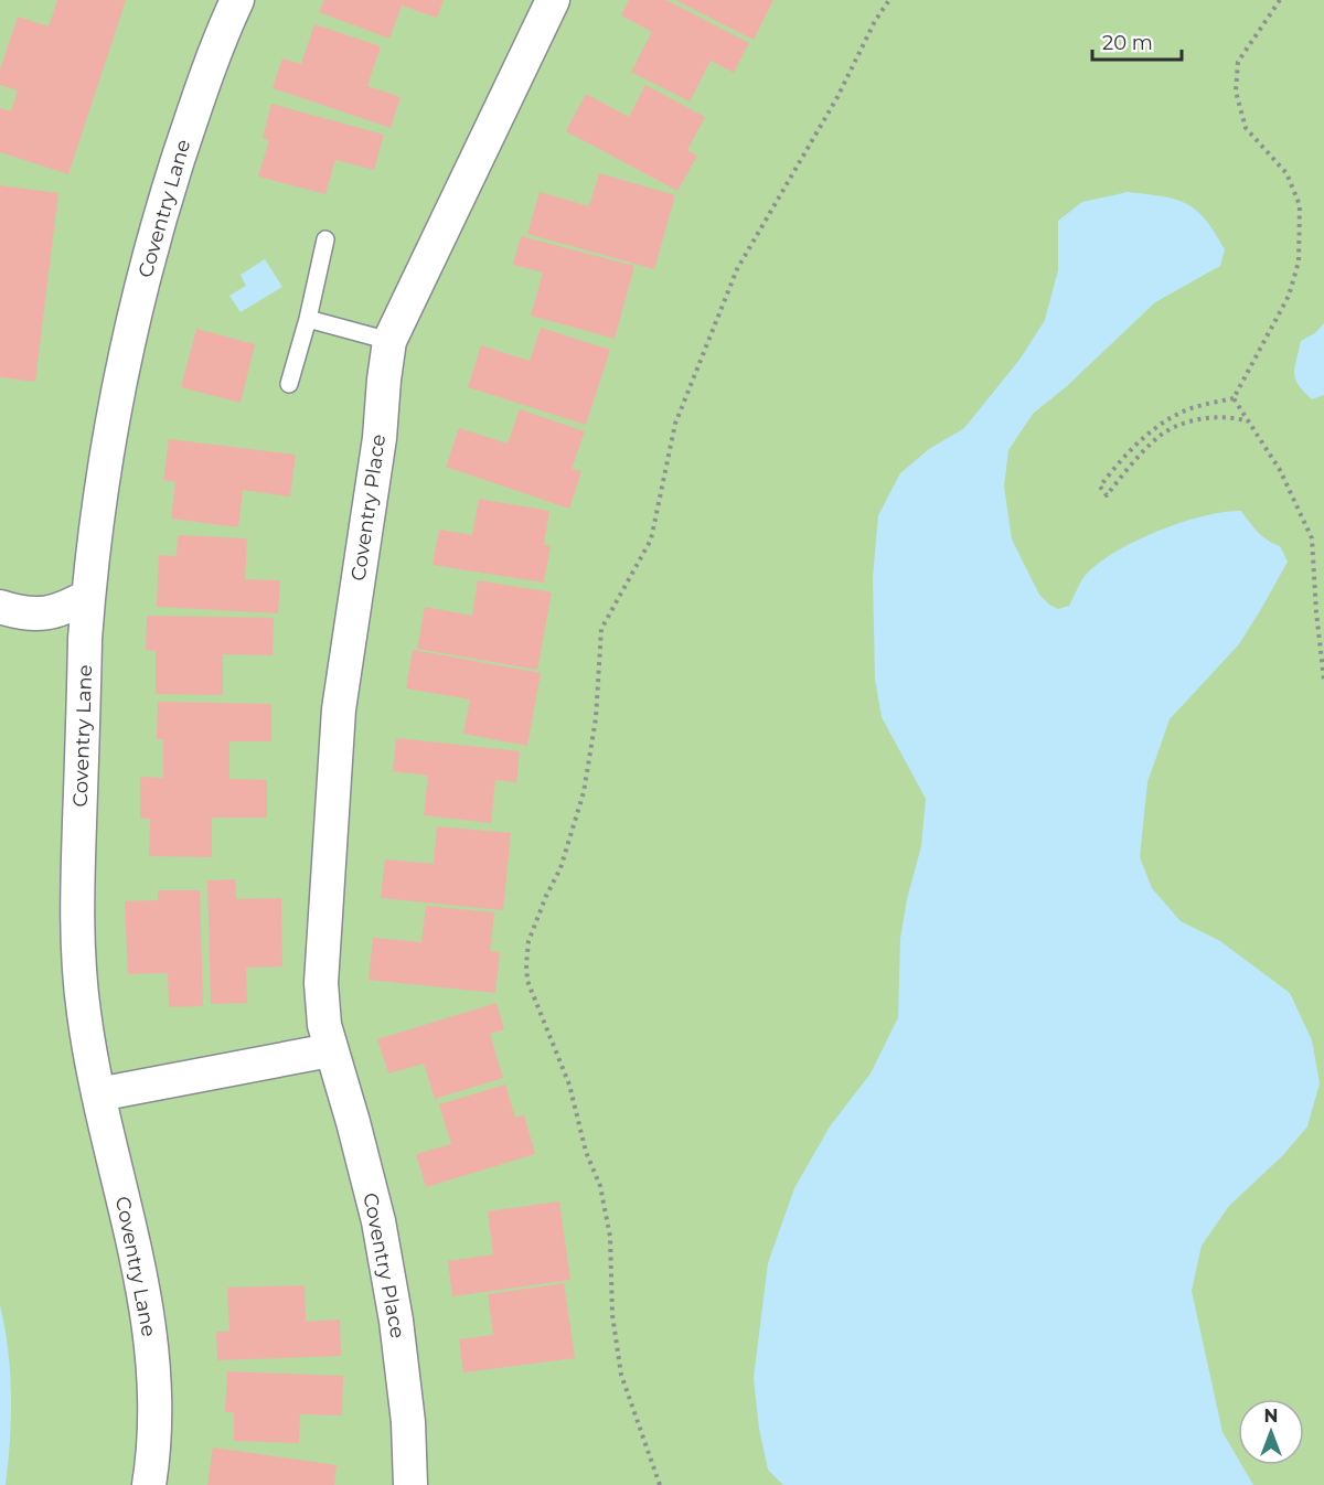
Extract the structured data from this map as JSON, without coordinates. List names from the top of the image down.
{
  "streets": {
    "street": ["Coventry Lane", "Coventry Place"]
  },
  "scale_bar": "20 m",
  "north": "top"
}
